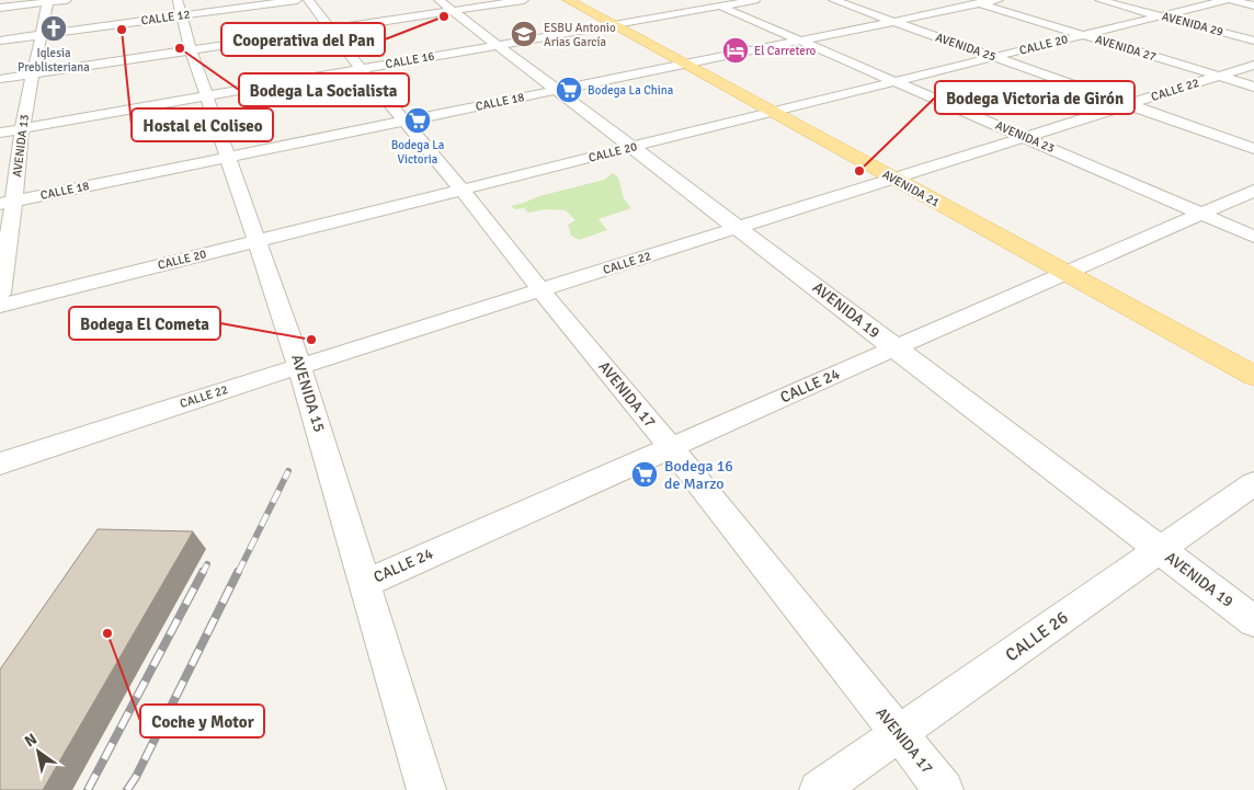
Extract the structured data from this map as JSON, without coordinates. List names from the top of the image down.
{
  "streets": {
    "main road": ["AVENIDA 21"],
    "street": [
      "CALLE 12",
      "AVENIDA 29",
      "CALLE 20",
      "AVENIDA 25",
      "AVENIDA 27",
      "CALLE 16",
      "CALLE 22",
      "CALLE 18",
      "AVENIDA 23",
      "AVENIDA 13",
      "AVENIDA 19",
      "CALLE 24",
      "AVENIDA 15",
      "AVENIDA 17",
      "CALLE 26"
    ]
  },
  "crossings": [
    ["CALLE 12", "AVENIDA 13"],
    ["CALLE 12", "AVENIDA 15"],
    ["AVENIDA 29", "CALLE 20"],
    ["CALLE 20", "AVENIDA 25"],
    ["CALLE 20", "AVENIDA 27"],
    ["CALLE 20", "AVENIDA 23"],
    ["CALLE 20", "AVENIDA 21"],
    ["CALLE 20", "AVENIDA 19"],
    ["CALLE 20", "AVENIDA 15"],
    ["CALLE 20", "AVENIDA 17"],
    ["AVENIDA 25", "CALLE 22"],
    ["AVENIDA 25", "CALLE 18"],
    ["AVENIDA 27", "CALLE 22"],
    ["AVENIDA 27", "CALLE 18"],
    ["CALLE 16", "AVENIDA 23"],
    ["CALLE 16", "AVENIDA 13"],
    ["CALLE 16", "AVENIDA 21"],
    ["CALLE 16", "AVENIDA 19"],
    ["CALLE 16", "AVENIDA 15"],
    ["CALLE 16", "AVENIDA 17"],
    ["CALLE 22", "AVENIDA 23"],
    ["CALLE 22", "AVENIDA 21"],
    ["CALLE 22", "AVENIDA 19"],
    ["CALLE 22", "AVENIDA 15"],
    ["CALLE 22", "AVENIDA 17"],
    ["CALLE 18", "AVENIDA 23"],
    ["CALLE 18", "AVENIDA 13"],
    ["CALLE 18", "AVENIDA 21"],
    ["CALLE 18", "AVENIDA 19"],
    ["CALLE 18", "AVENIDA 15"],
    ["CALLE 18", "AVENIDA 17"],
    ["AVENIDA 23", "CALLE 24"],
    ["AVENIDA 21", "CALLE 24"],
    ["AVENIDA 19", "CALLE 24"],
    ["AVENIDA 19", "CALLE 26"],
    ["CALLE 24", "AVENIDA 15"],
    ["CALLE 24", "AVENIDA 17"],
    ["AVENIDA 17", "CALLE 26"]
  ],
  "places": {
    "other": [
      "Cooperativa del Pan",
      "Hostal el Coliseo",
      "Bodega La Socialista",
      "Bodega Victoria de Girón",
      "Bodega El Cometa",
      "Coche y Motor"
    ],
    "church": ["Iglesia Preblisteriana"],
    "school or university": ["ESBU Antonio Arias García"],
    "hotel": ["El Carretero"],
    "supermarket": ["Bodega La China", "Bodega La Victoria", "Bodega 16 de Marzo"]
  },
  "north": "top left"
}
